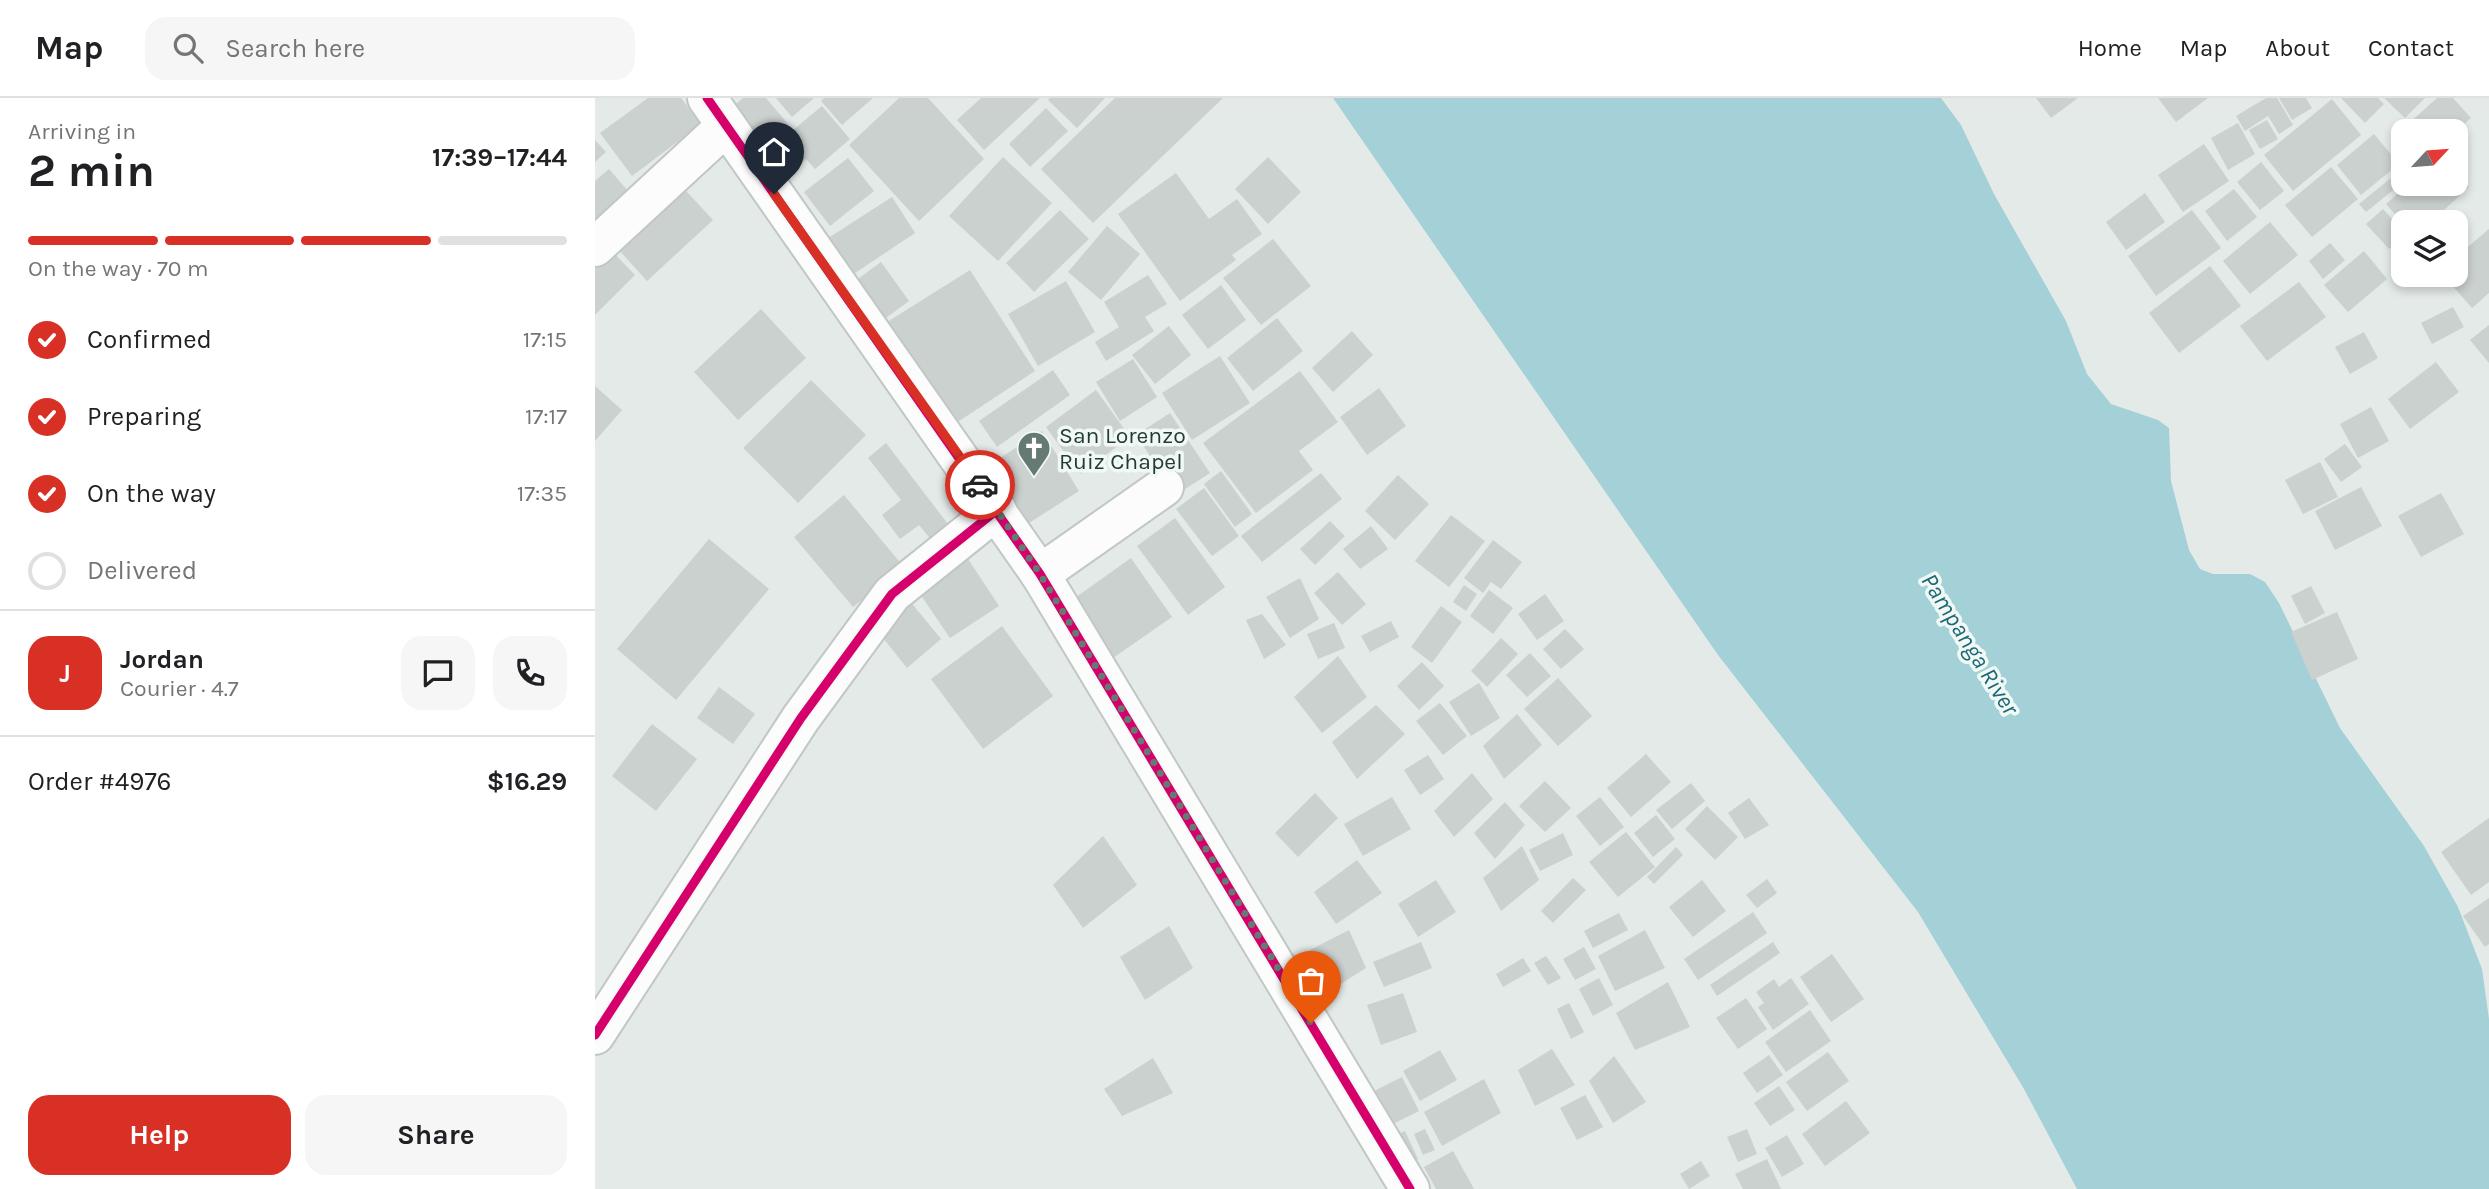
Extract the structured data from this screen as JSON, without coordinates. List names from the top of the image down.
{
  "water": ["Pampanga River"],
  "places": {
    "church": ["San Lorenzo Ruiz Chapel"]
  },
  "north": "top right",
  "page": {
    "header": "Map",
    "search": "Search here",
    "nav": [
      "Home",
      "Map",
      "About",
      "Contact"
    ],
    "heading": ["2 min", "Arriving in", "17:39–17:44"],
    "panel": [
      "Jordan",
      "Courier · 4.7",
      "Order #4976",
      "$16.29"
    ],
    "bar": "On the way · 70 m",
    "list": [
      ["Confirmed", "17:15"],
      ["Preparing", "17:17"],
      ["On the way", "17:35"],
      "Delivered"
    ],
    "round": "J",
    "buttons": ["Help", "Share"]
  }
}
